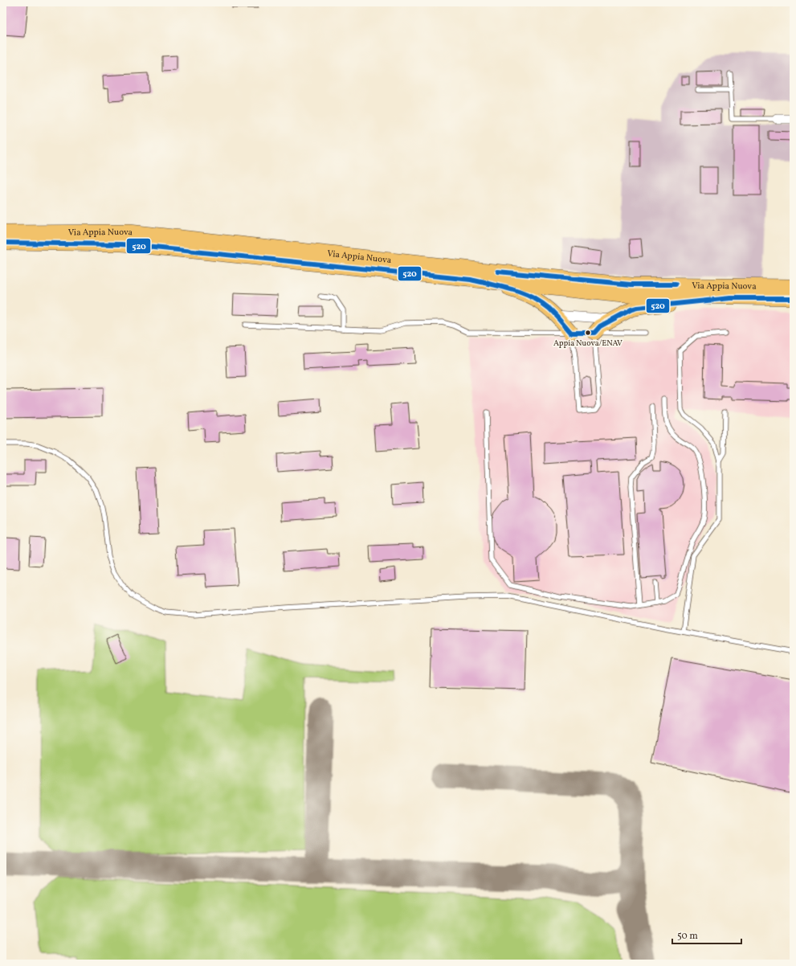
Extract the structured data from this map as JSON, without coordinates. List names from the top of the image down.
{
  "streets": {
    "main road": ["Via Appia Nuova"]
  },
  "places": ["Appia Nuova/ENAV"],
  "lines": ["transit line 520"],
  "scale_bar": "50 m"
}
